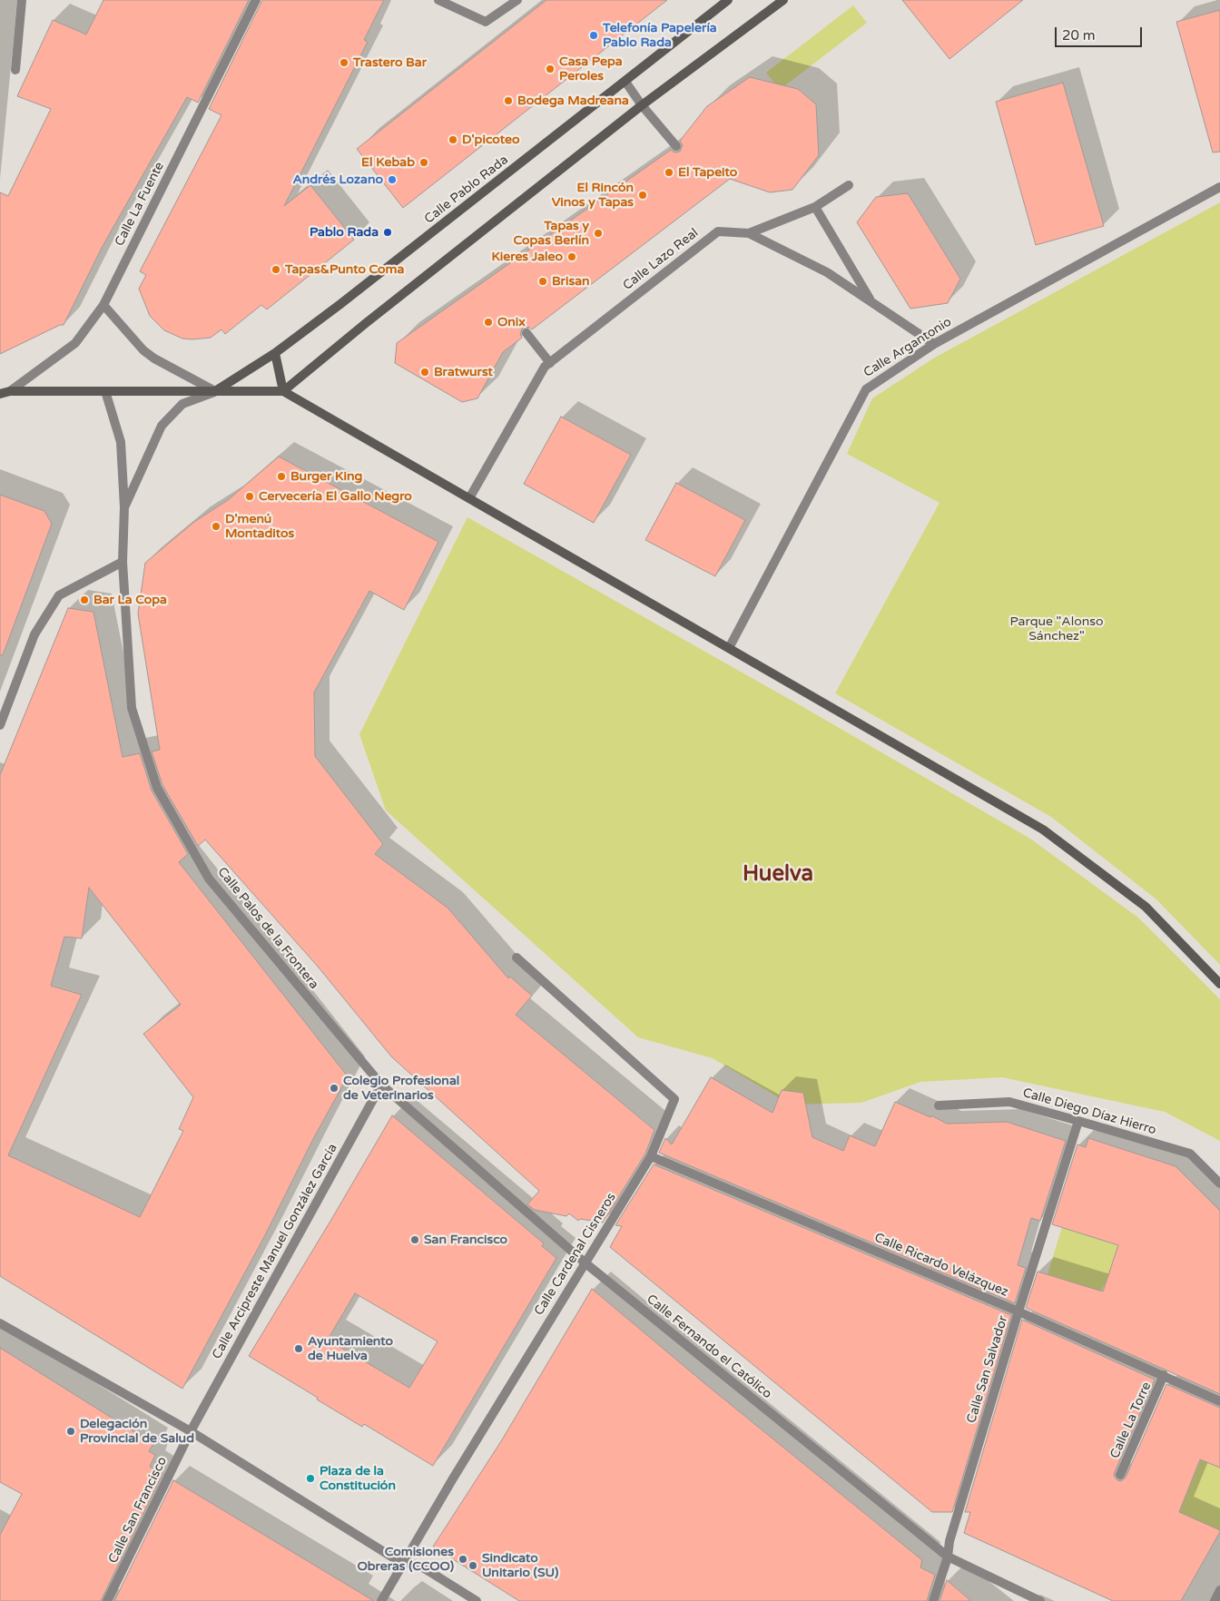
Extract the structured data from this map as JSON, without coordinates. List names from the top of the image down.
{
  "streets": {
    "street": [
      "Calle Pablo Rada",
      "Calle La Fuente",
      "Calle Lazo Real",
      "Calle Argantonio",
      "Calle Palos de la Frontera",
      "Calle Diego Díaz Hierro",
      "Calle Arcipreste Manuel González García",
      "Calle Cardenal Cisneros",
      "Calle Ricardo Velázquez",
      "Calle Fernando el Católico",
      "Calle San Salvador",
      "Calle La Torre",
      "Calle San Francisco"
    ]
  },
  "crossings": [
    ["Calle Lazo Real", "Calle Argantonio"],
    ["Calle Palos de la Frontera", "Calle Arcipreste Manuel González García"],
    ["Calle Palos de la Frontera", "Calle Fernando el Católico"],
    ["Calle Diego Díaz Hierro", "Calle San Salvador"],
    ["Calle Arcipreste Manuel González García", "Calle Fernando el Católico"],
    ["Calle Arcipreste Manuel González García", "Calle San Francisco"],
    ["Calle Cardenal Cisneros", "Calle Ricardo Velázquez"],
    ["Calle Cardenal Cisneros", "Calle Fernando el Católico"],
    ["Calle Ricardo Velázquez", "Calle San Salvador"],
    ["Calle Ricardo Velázquez", "Calle La Torre"],
    ["Calle Fernando el Católico", "Calle San Salvador"]
  ],
  "districts": ["Huelva"],
  "parks": ["Parque \"Alonso Sánchez\""],
  "places": [
    "Telefonía Papelería Pablo Rada",
    "Trastero Bar",
    "Casa Pepa Peroles",
    "Bodega Madreana",
    "D'picoteo",
    "El Kebab",
    "El Tapeito",
    "Andrés Lozano",
    "El Rincón Vinos y Tapas",
    "Pablo Rada",
    "Tapas y Copas Berlín",
    "Kieres Jaleo",
    "Tapas&Punto Coma",
    "Brisan",
    "Onix",
    "Bratwurst",
    "Burger King",
    "Cervecería El Gallo Negro",
    "D'menú Montaditos",
    "Bar La Copa",
    "Colegio Profesional de Veterinarios",
    "San Francisco",
    "Ayuntamiento de Huelva",
    "Delegación Provincial de Salud",
    "Plaza de la Constitución",
    "Comisiones Obreras (CCOO)",
    "Sindicato Unitario (SU)"
  ],
  "scale_bar": "20 m"
}
